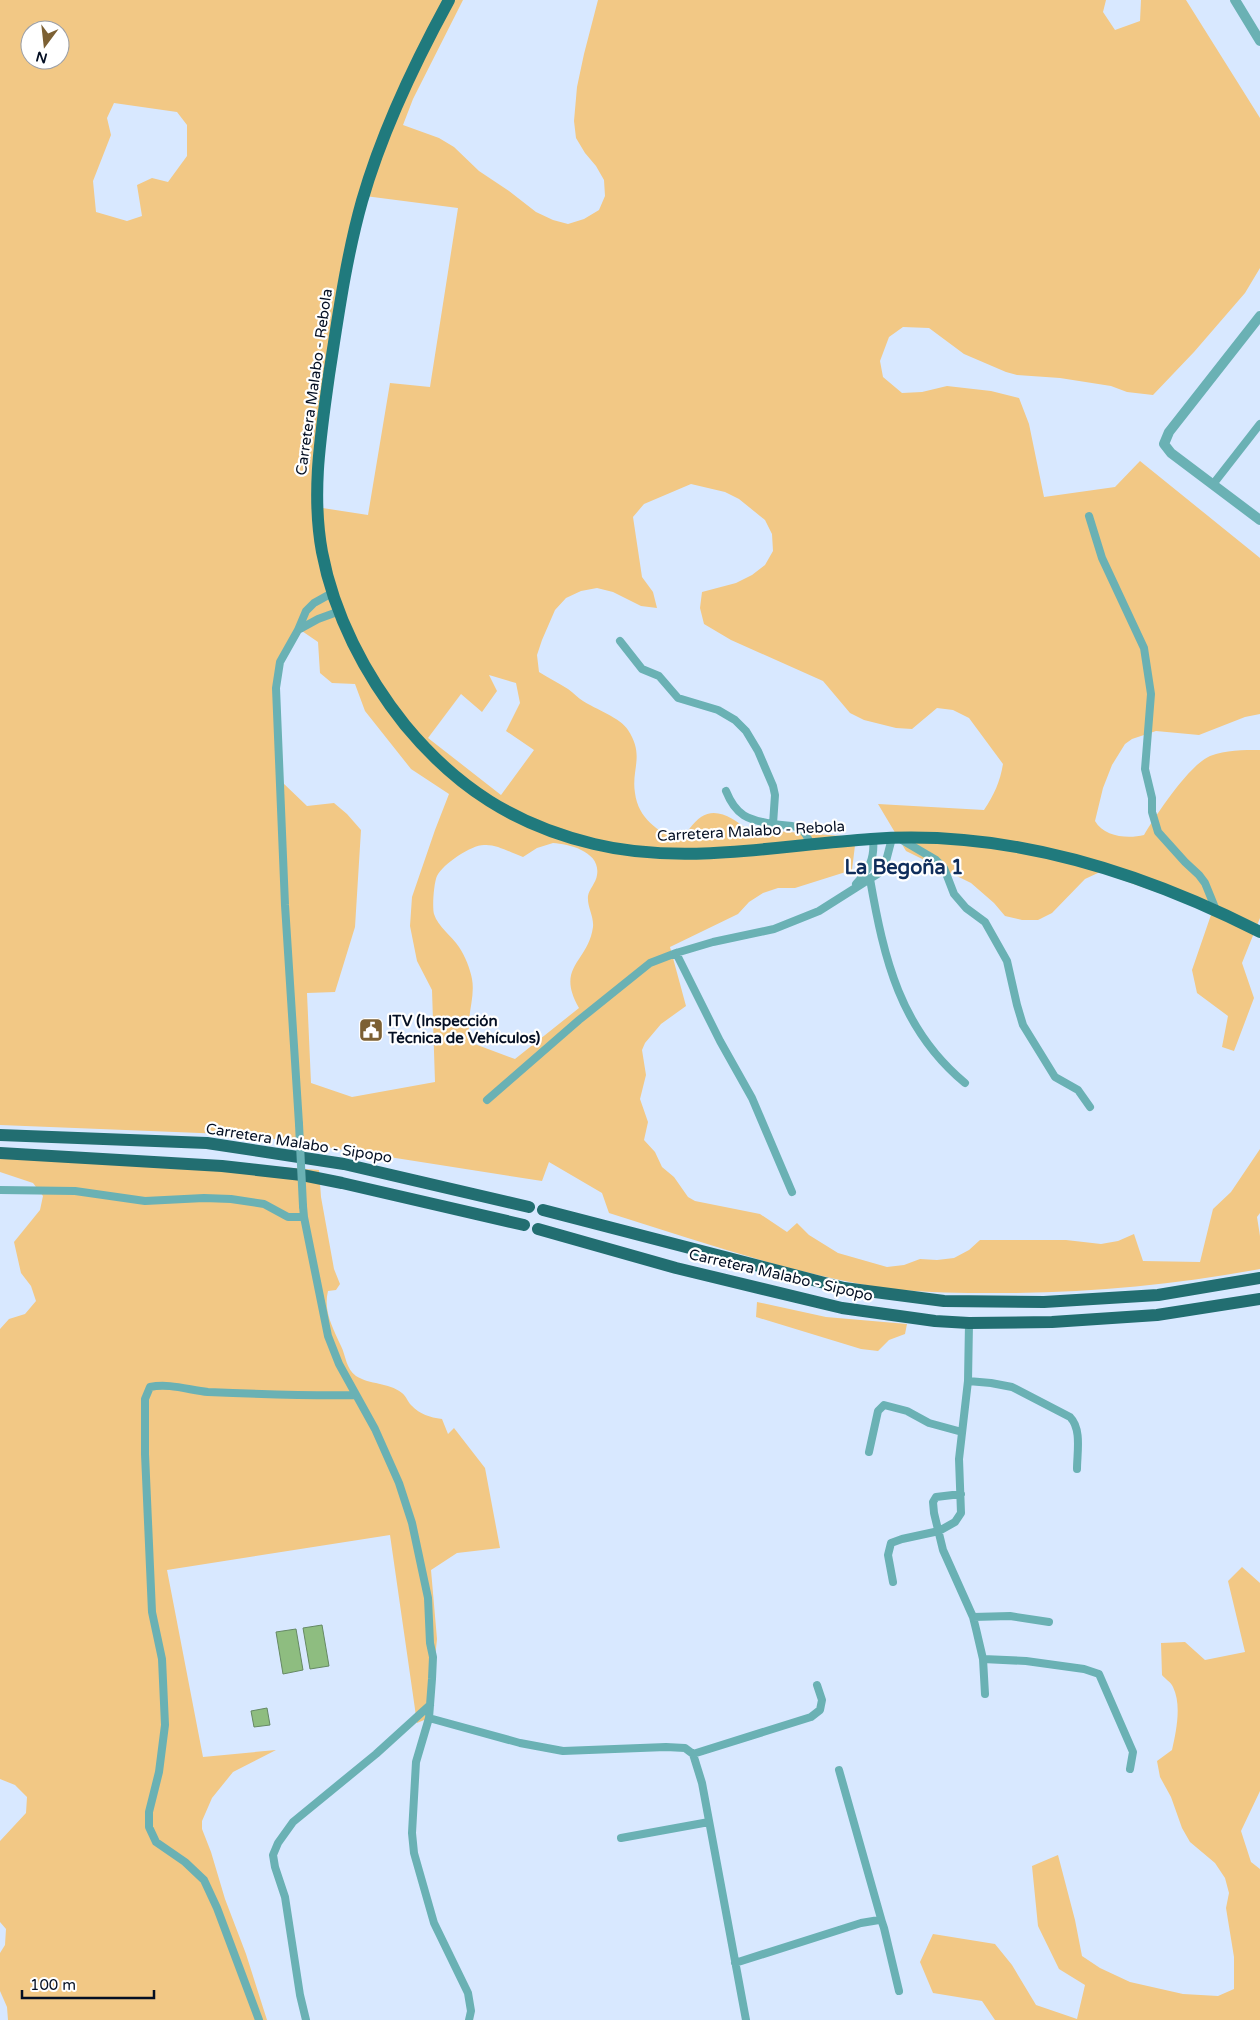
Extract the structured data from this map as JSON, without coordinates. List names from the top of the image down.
{
  "streets": {
    "highway": ["Carretera Malabo - Sipopo"],
    "main road": ["Carretera Malabo - Rebola"]
  },
  "districts": ["La Begoña 1"],
  "places": {
    "public building": ["ITV (Inspección Técnica de Vehículos)"]
  },
  "scale_bar": "100 m",
  "north": "bottom"
}
